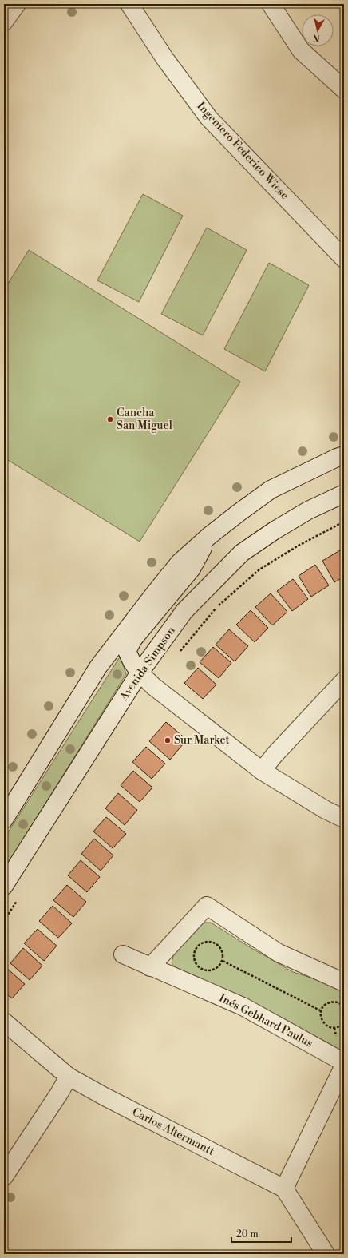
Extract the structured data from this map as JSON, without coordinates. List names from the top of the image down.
{
  "streets": {
    "street": [
      "Ingeniero Federico Wiese",
      "Avenida Simpson",
      "Inés Gebhard Paulus",
      "Carlos Altermantt"
    ]
  },
  "places": ["Cancha San Miguel", "Sur Market"],
  "scale_bar": "20 m",
  "north": "bottom"
}
